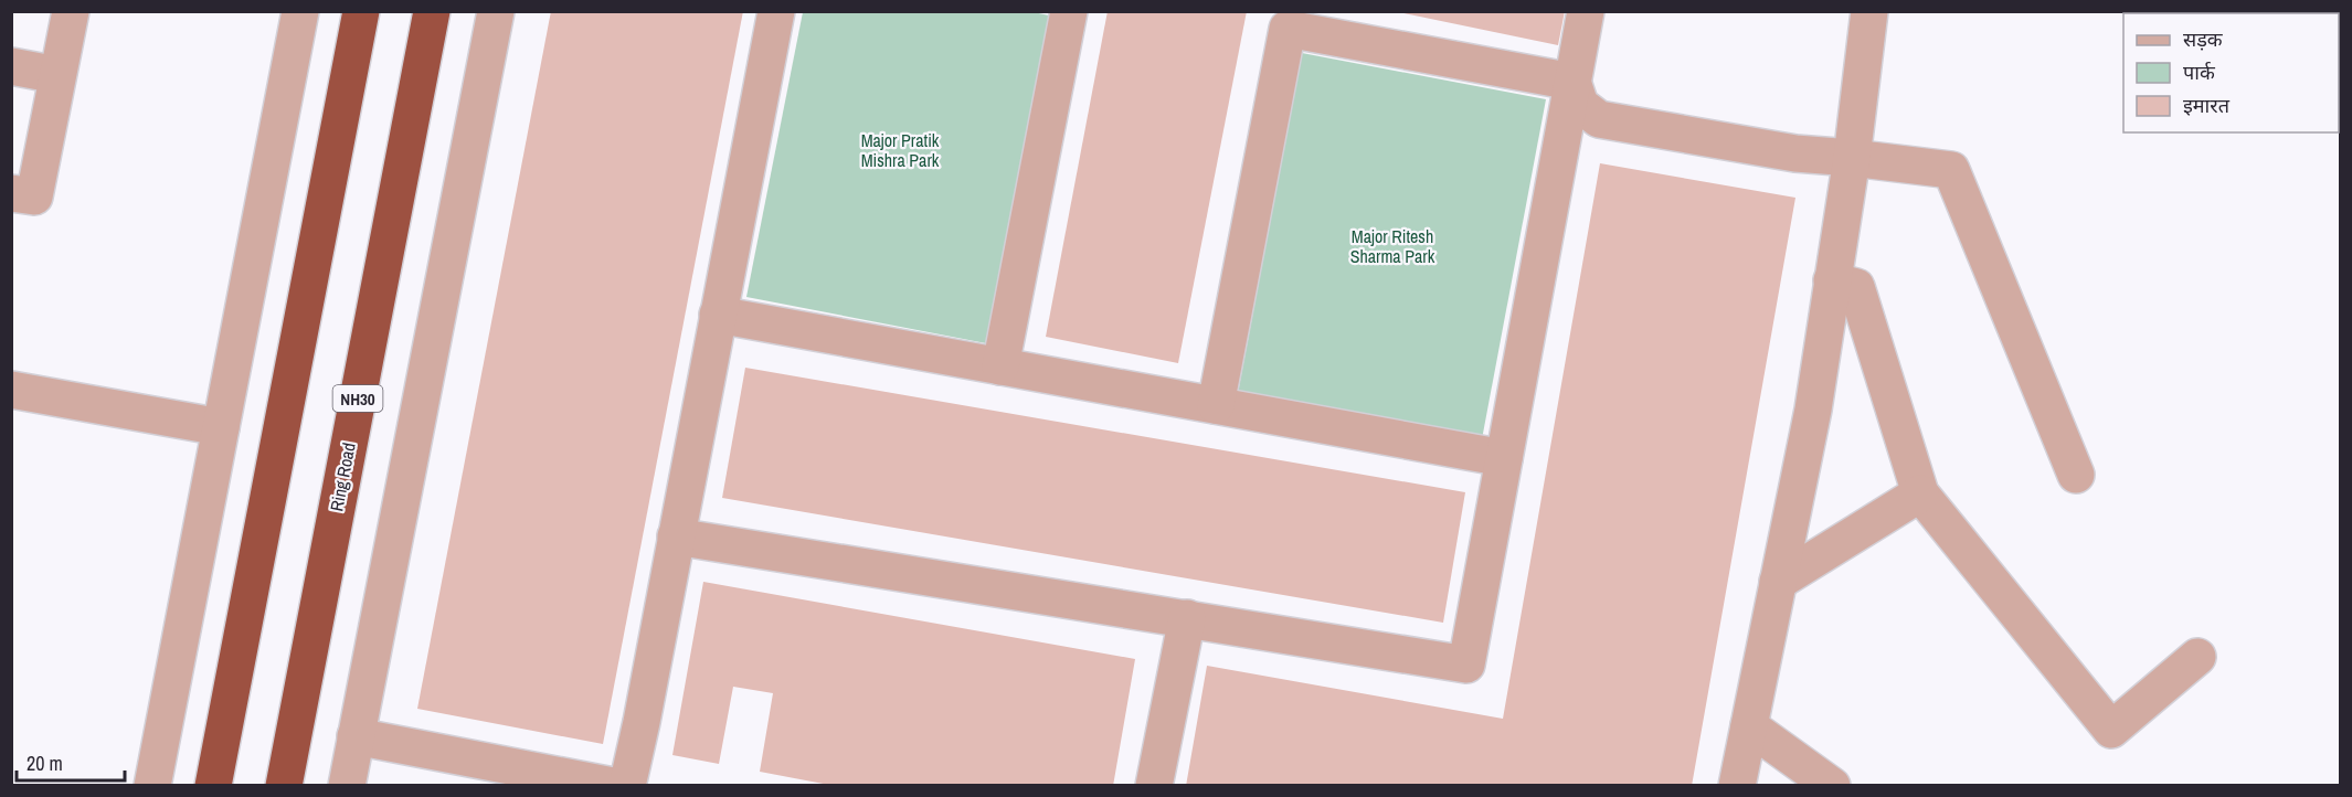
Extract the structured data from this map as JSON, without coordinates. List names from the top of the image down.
{
  "streets": {
    "highway": ["NH30", "Ring Road"]
  },
  "parks": ["Major Pratik Mishra Park", "Major Ritesh Sharma Park"],
  "legend": ["सड़क", "पार्क", "इमारत"],
  "scale_bar": "20 m"
}
